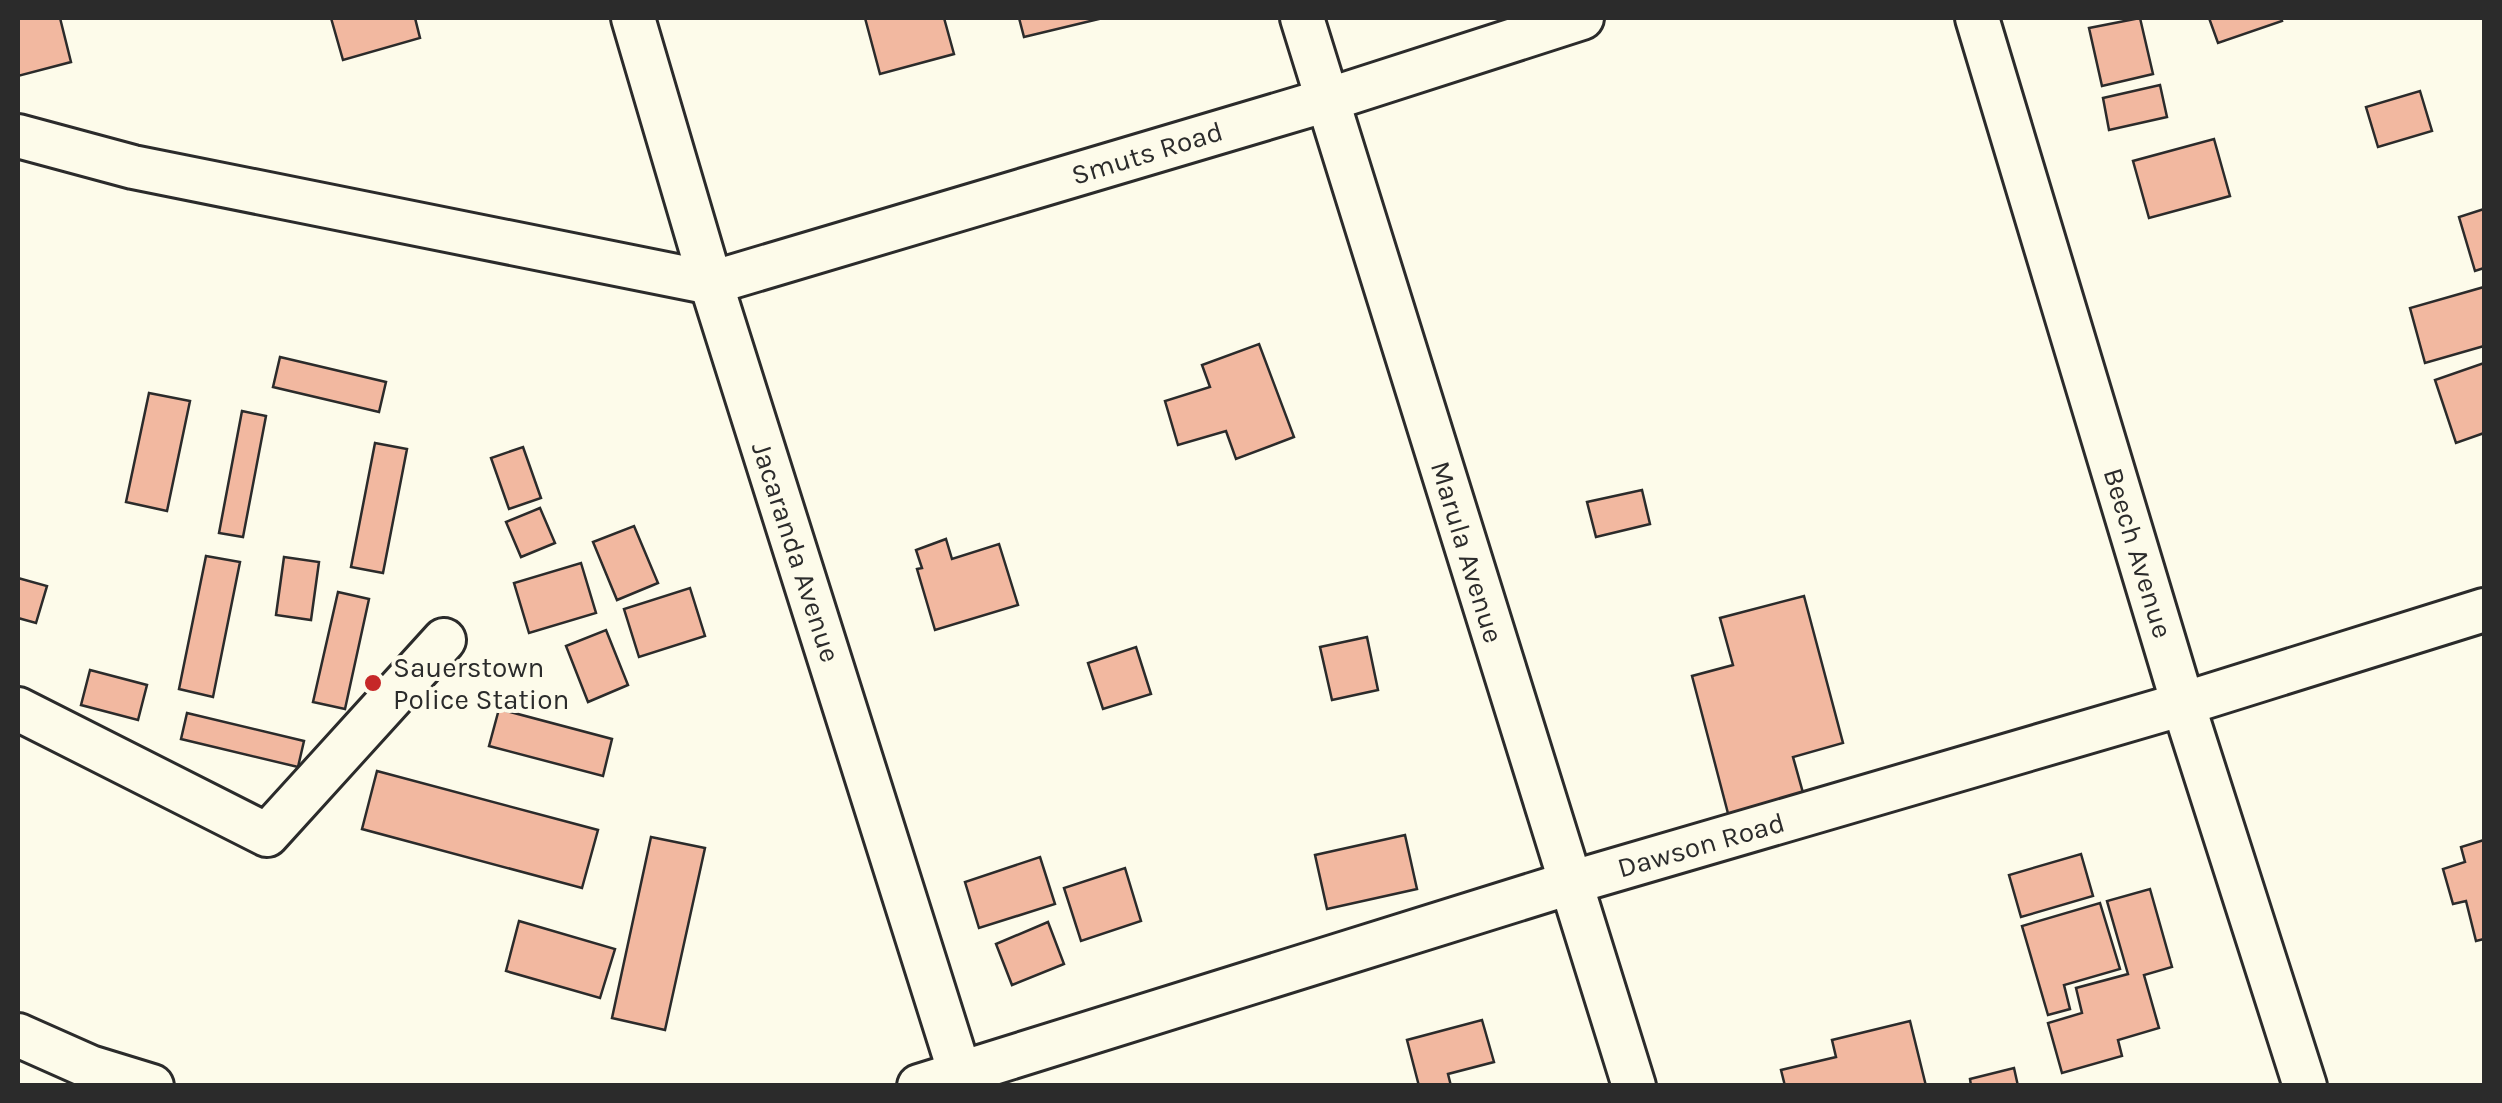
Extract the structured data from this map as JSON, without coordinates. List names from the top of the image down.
{
  "streets": {
    "street": [
      "Smuts Road",
      "Jacaranda Avenue",
      "Marula Avenue",
      "Beech Avenue",
      "Dawson Road"
    ]
  },
  "crossings": [
    ["Smuts Road", "Jacaranda Avenue"],
    ["Smuts Road", "Marula Avenue"],
    ["Jacaranda Avenue", "Dawson Road"],
    ["Marula Avenue", "Dawson Road"],
    ["Beech Avenue", "Dawson Road"]
  ],
  "places": ["Sauerstown Police Station"]
}
